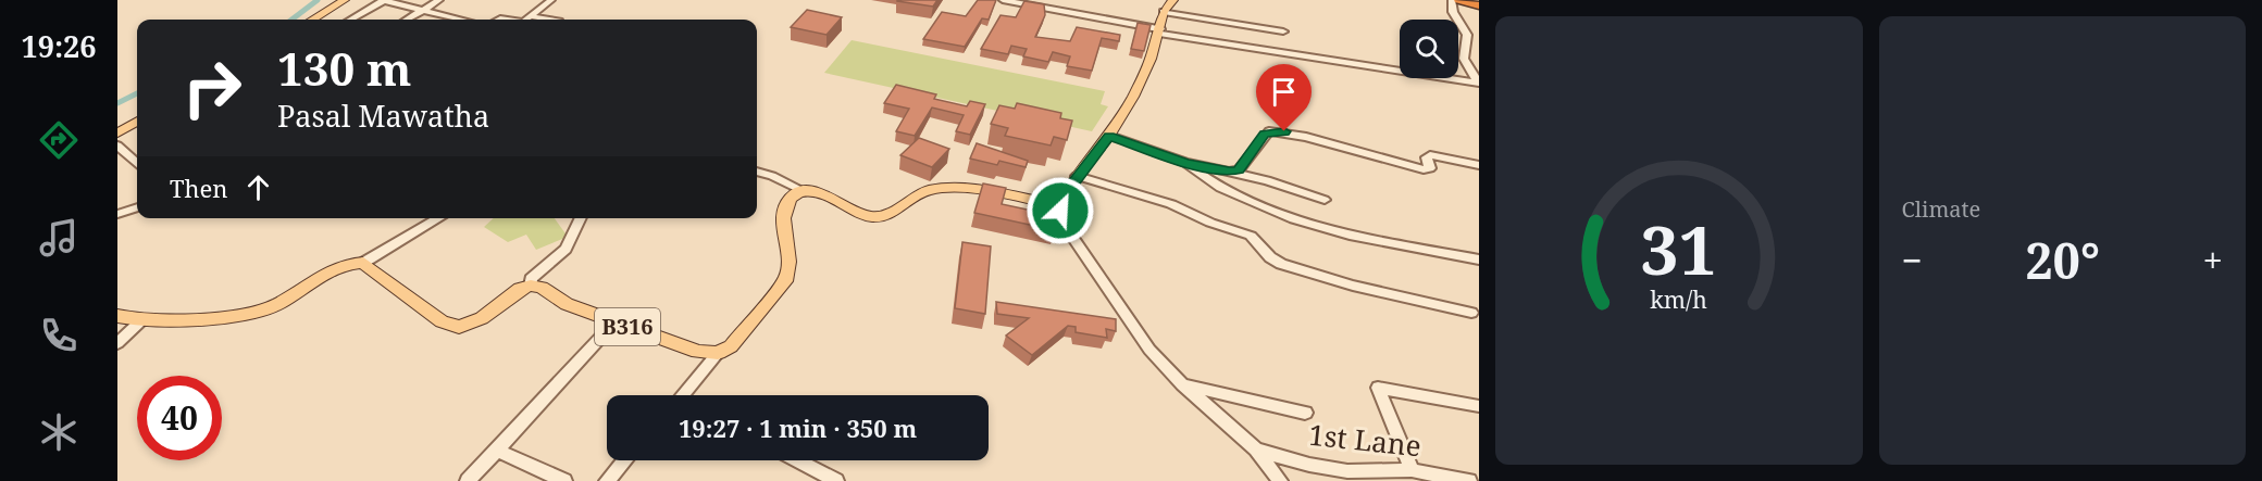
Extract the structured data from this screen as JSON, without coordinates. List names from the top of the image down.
{
  "streets": {
    "main road": ["B316"],
    "street": ["1st Lane"]
  },
  "page": {
    "tabs": "19:26",
    "tile": "Climate",
    "turn": ["130 m", "Pasal Mawatha"],
    "then": "Then",
    "heat": ["−", "20°", "+"],
    "limit": "40",
    "trip": "19:27 · 1 min · 350 m",
    "gauge": ["31", "km/h"]
  }
}
